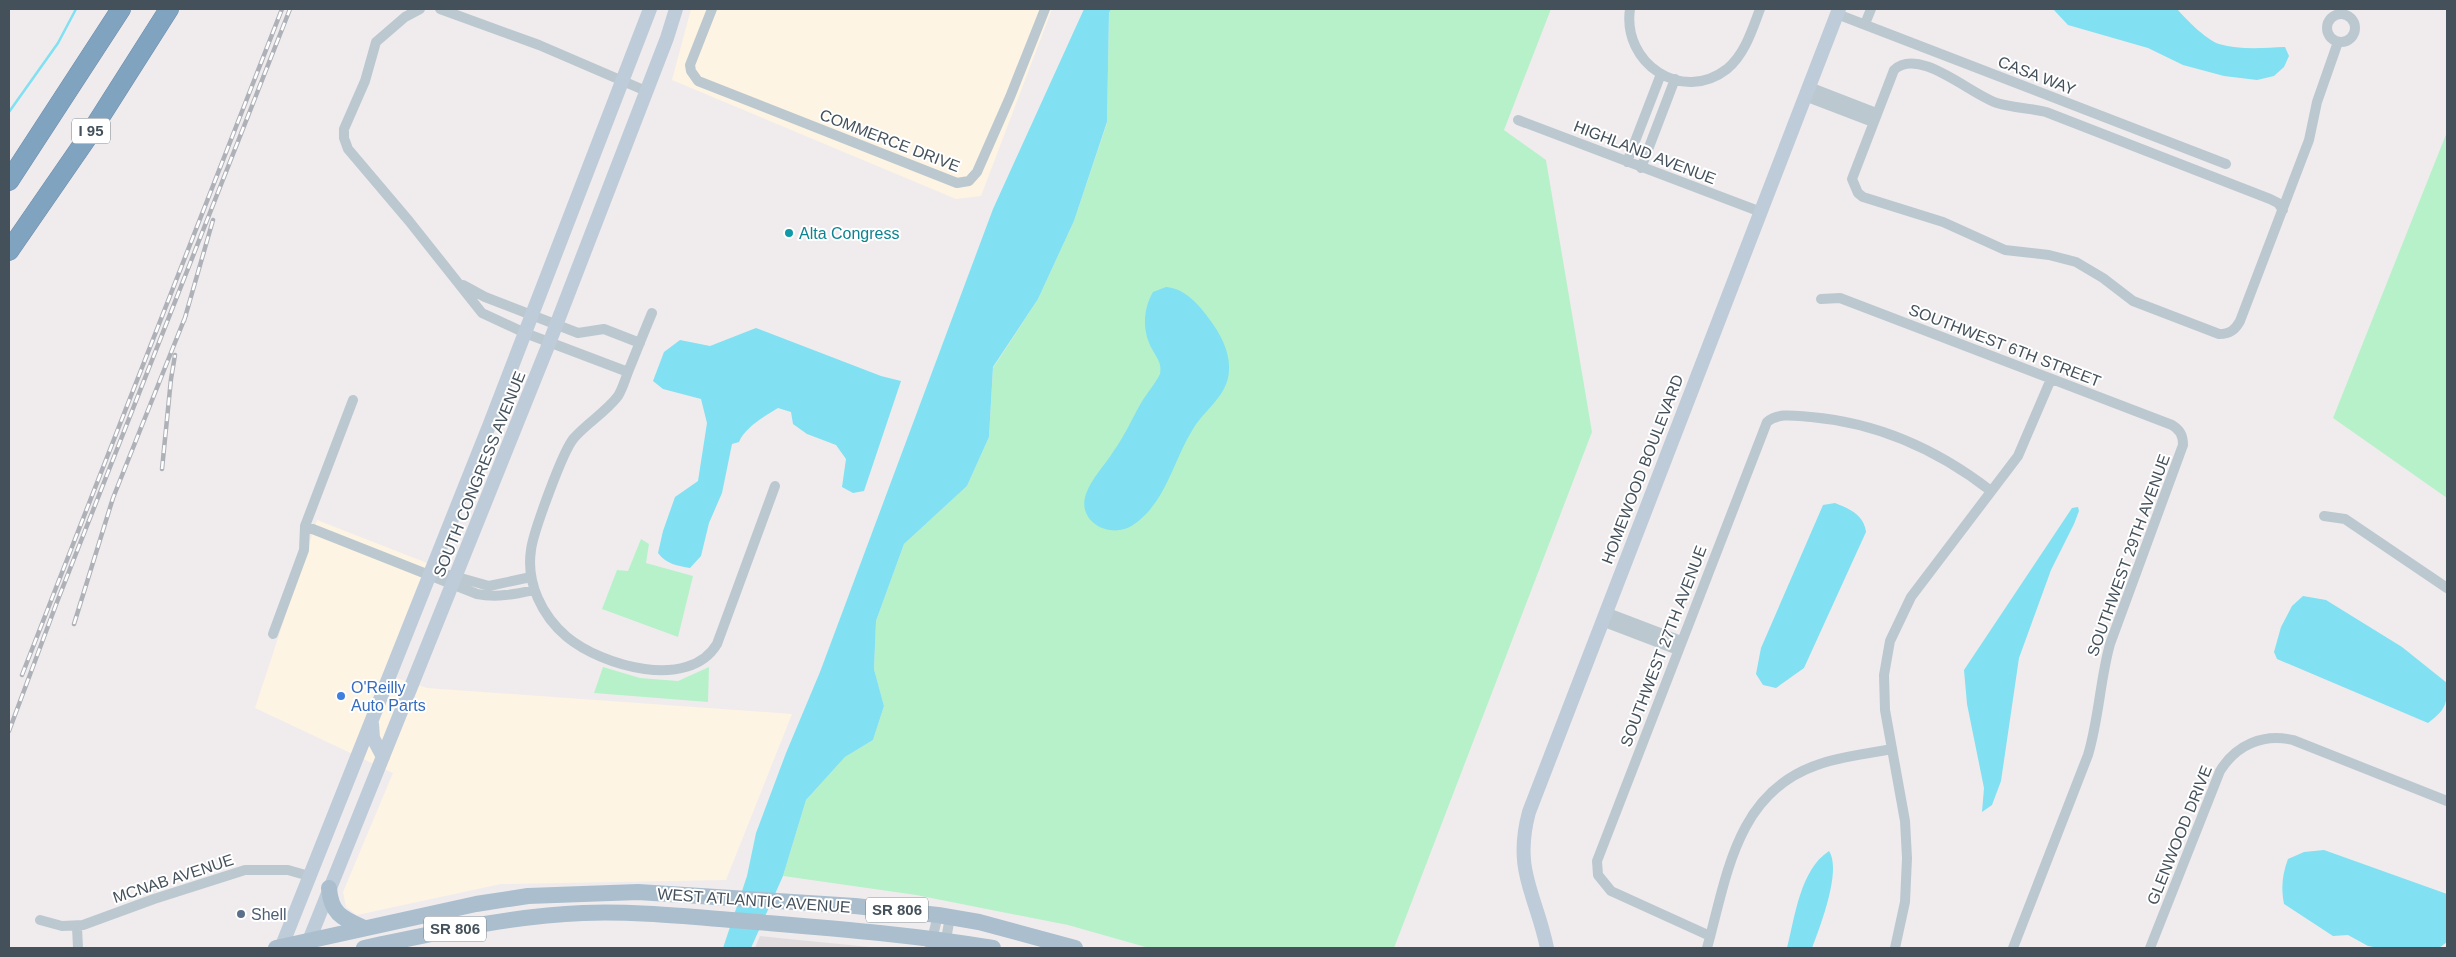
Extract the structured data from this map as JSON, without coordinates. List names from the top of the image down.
{
  "streets": {
    "highway": ["I 95"],
    "main road": [
      "HOMEWOOD BOULEVARD",
      "SOUTH CONGRESS AVENUE",
      "WEST ATLANTIC AVENUE",
      "SR 806"
    ],
    "street": [
      "CASA WAY",
      "COMMERCE DRIVE",
      "HIGHLAND AVENUE",
      "SOUTHWEST 6TH STREET",
      "SOUTHWEST 29TH AVENUE",
      "SOUTHWEST 27TH AVENUE",
      "GLENWOOD DRIVE",
      "MCNAB AVENUE"
    ]
  },
  "crossings": [
    ["CASA WAY", "HOMEWOOD BOULEVARD"],
    ["HIGHLAND AVENUE", "HOMEWOOD BOULEVARD"],
    ["SOUTHWEST 6TH STREET", "SOUTHWEST 29TH AVENUE"],
    ["SOUTH CONGRESS AVENUE", "MCNAB AVENUE"],
    ["SOUTH CONGRESS AVENUE", "WEST ATLANTIC AVENUE"]
  ],
  "places": ["Alta Congress", "O'Reilly Auto Parts", "Shell"]
}
